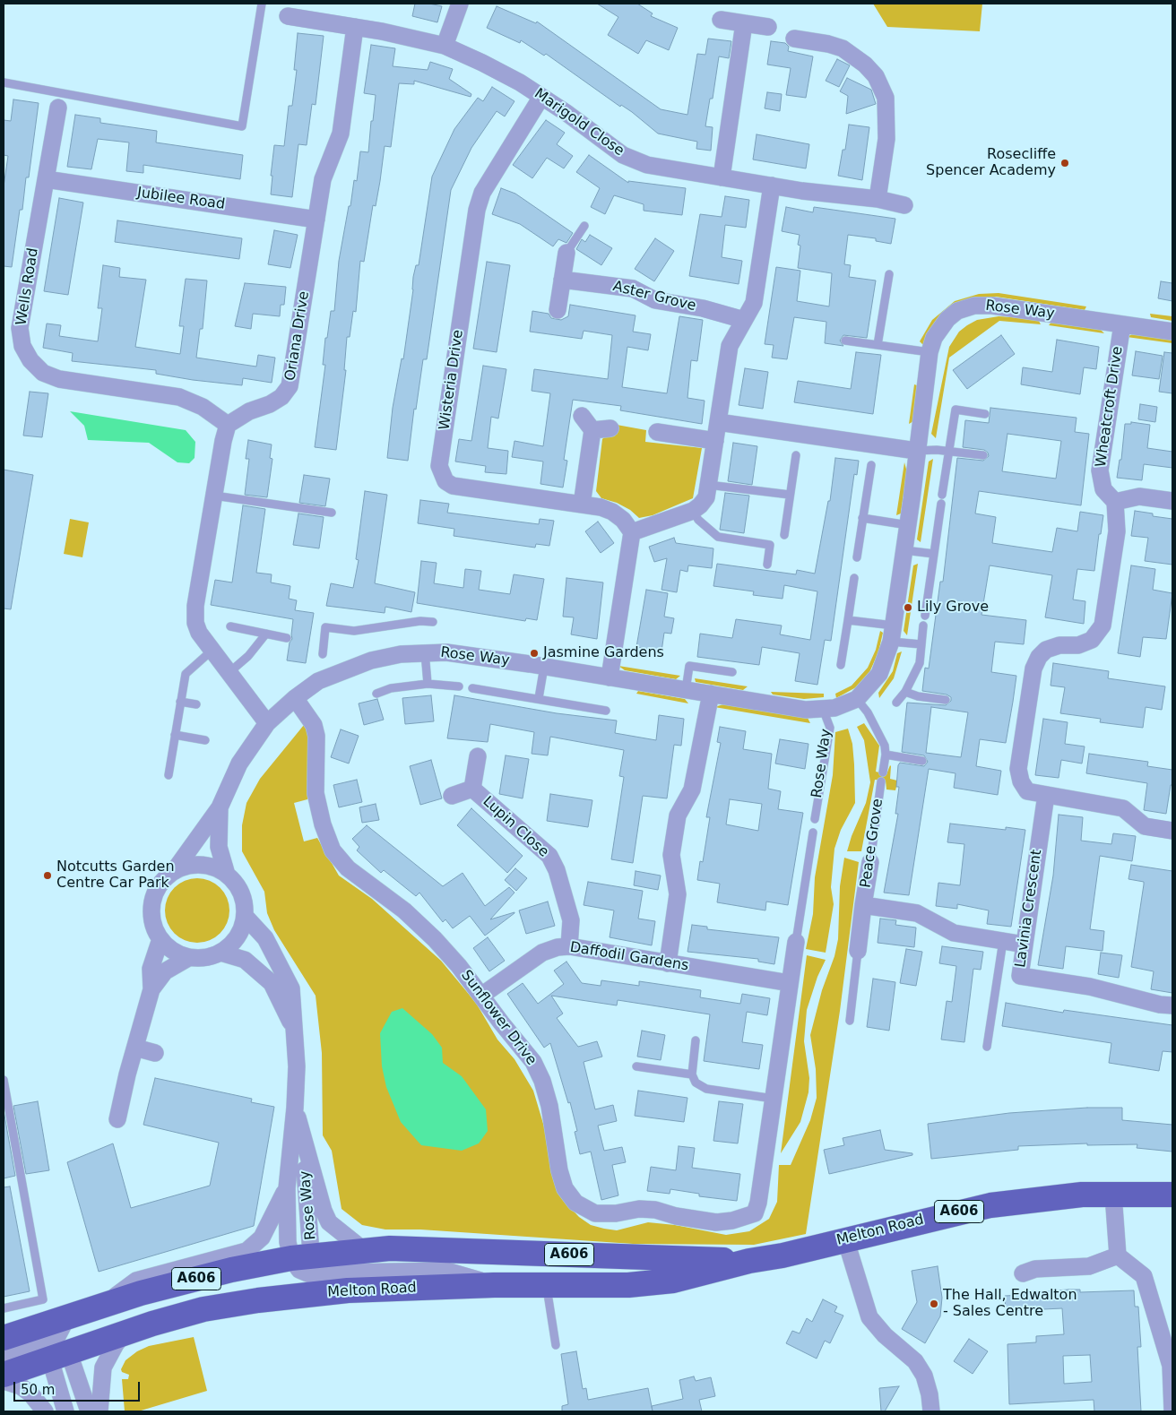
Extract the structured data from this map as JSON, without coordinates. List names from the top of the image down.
{
  "streets": {
    "main road": ["A606", "Melton Road"],
    "street": [
      "Marigold Close",
      "Jubilee Road",
      "Wells Road",
      "Aster Grove",
      "Rose Way",
      "Oriana Drive",
      "Wisteria Drive",
      "Wheatcroft Drive",
      "Lupin Close",
      "Peace Grove",
      "Lavinia Crescent",
      "Daffodil Gardens",
      "Sunflower Drive"
    ]
  },
  "crossings": [
    ["Marigold Close", "Oriana Drive"],
    ["Marigold Close", "Wisteria Drive"],
    ["Jubilee Road", "Wells Road"],
    ["Jubilee Road", "Oriana Drive"],
    ["Wells Road", "Oriana Drive"],
    ["Rose Way", "Wheatcroft Drive"],
    ["Rose Way", "Sunflower Drive"],
    ["Rose Way", "Melton Road"],
    ["Lupin Close", "Daffodil Gardens"],
    ["Peace Grove", "Lavinia Crescent"],
    ["Daffodil Gardens", "Sunflower Drive"]
  ],
  "places": [
    "Rosecliffe Spencer Academy",
    "Lily Grove",
    "Jasmine Gardens",
    "Notcutts Garden Centre Car Park",
    "The Hall, Edwalton - Sales Centre"
  ],
  "scale_bar": "50 m"
}
